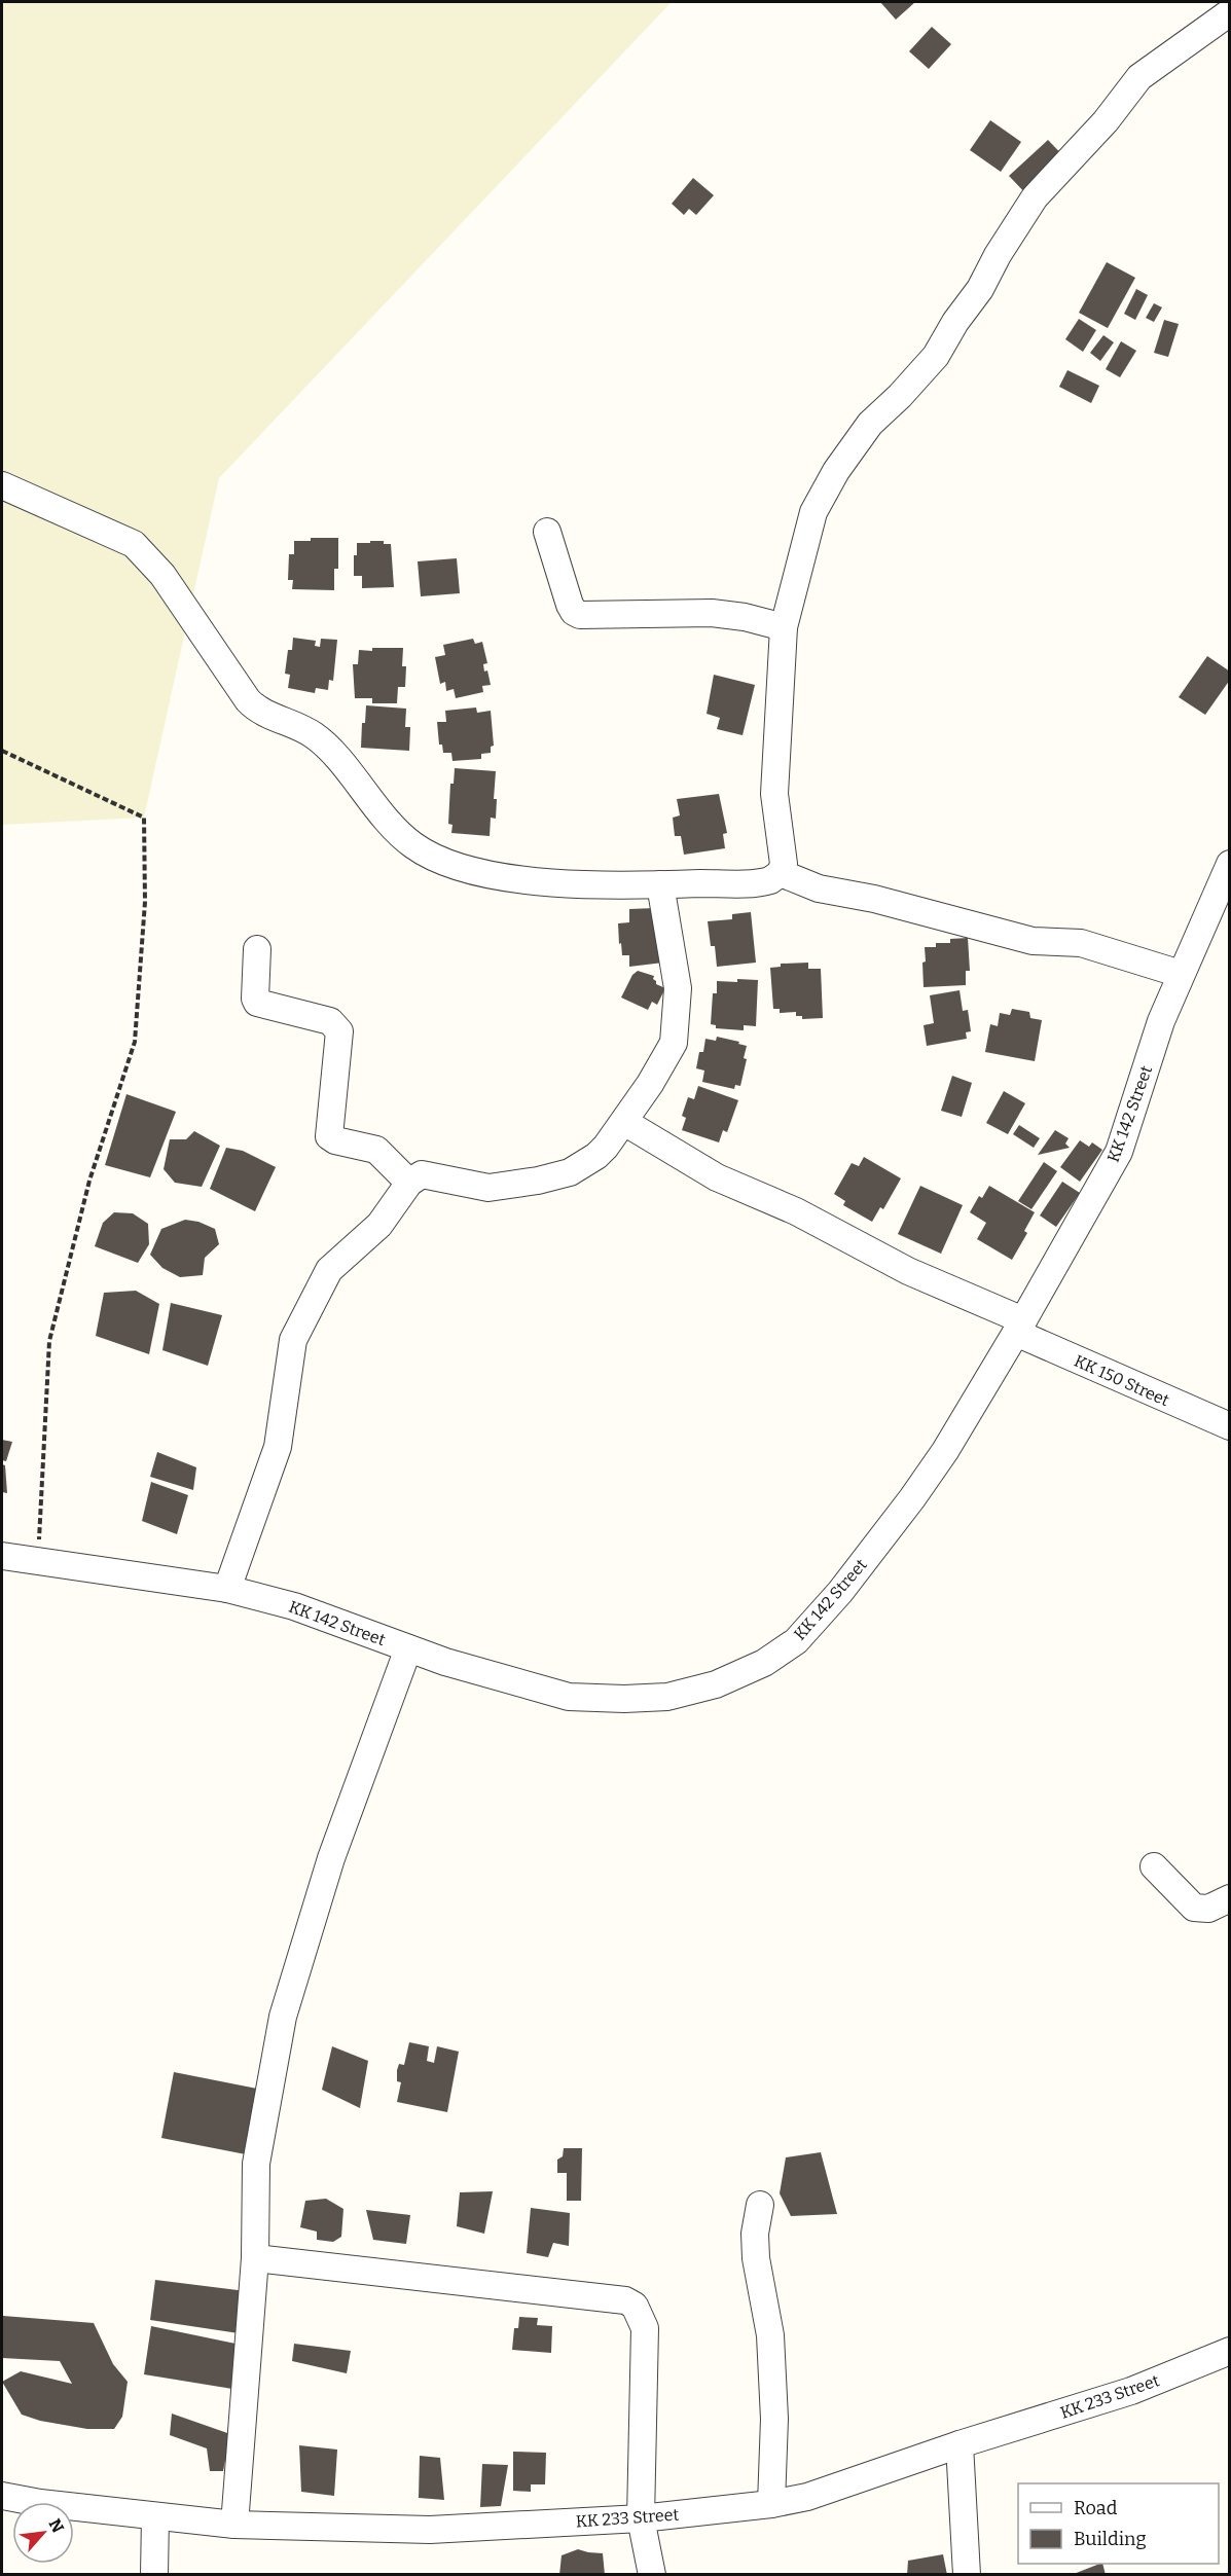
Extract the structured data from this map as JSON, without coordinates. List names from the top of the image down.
{
  "streets": {
    "street": ["KK 142 Street", "KK 150 Street", "KK 233 Street"]
  },
  "crossings": [
    ["KK 142 Street", "KK 150 Street"]
  ],
  "legend": ["Road", "Building"],
  "north": "top right"
}
